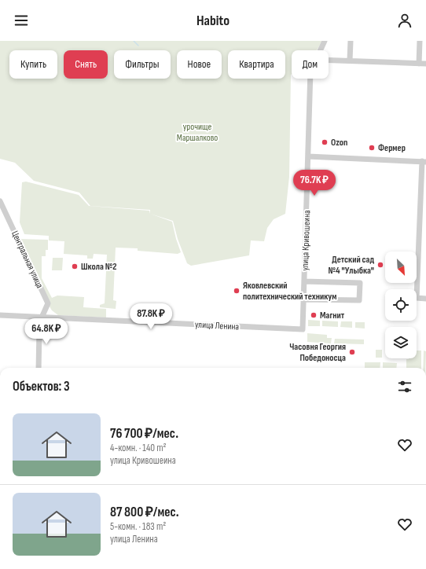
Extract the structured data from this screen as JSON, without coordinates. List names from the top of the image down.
{
  "streets": {
    "street": ["улица Кривошеина", "Центральная улица", "улица Ленина"]
  },
  "crossings": [
    ["улица Кривошеина", "улица Ленина"],
    ["Центральная улица", "улица Ленина"]
  ],
  "parks": ["урочище Маршалково"],
  "places": [
    "Ozon",
    "Фермер",
    "Детский сад №4 \"Улыбка\"",
    "Школа №2",
    "Яковлевский политехнический техникум",
    "Магнит",
    "Часовня Георгия Победоносца"
  ],
  "north": "bottom right",
  "page": {
    "header": "Habito",
    "chip": [
      "Купить",
      "Снять",
      "Фильтры",
      "Новое",
      "Квартира",
      "Дом"
    ],
    "price": ["76.7K ₽", "87.8K ₽", "64.8K ₽"],
    "heading": "Объектов: 3",
    "list": [
      {
        "name": "76 700 ₽/мес.",
        "note": "4-комн. · 140 m² · улица Кривошеина"
      },
      {
        "name": "87 800 ₽/мес.",
        "note": "5-комн. · 183 m² · улица Ленина"
      }
    ]
  }
}
